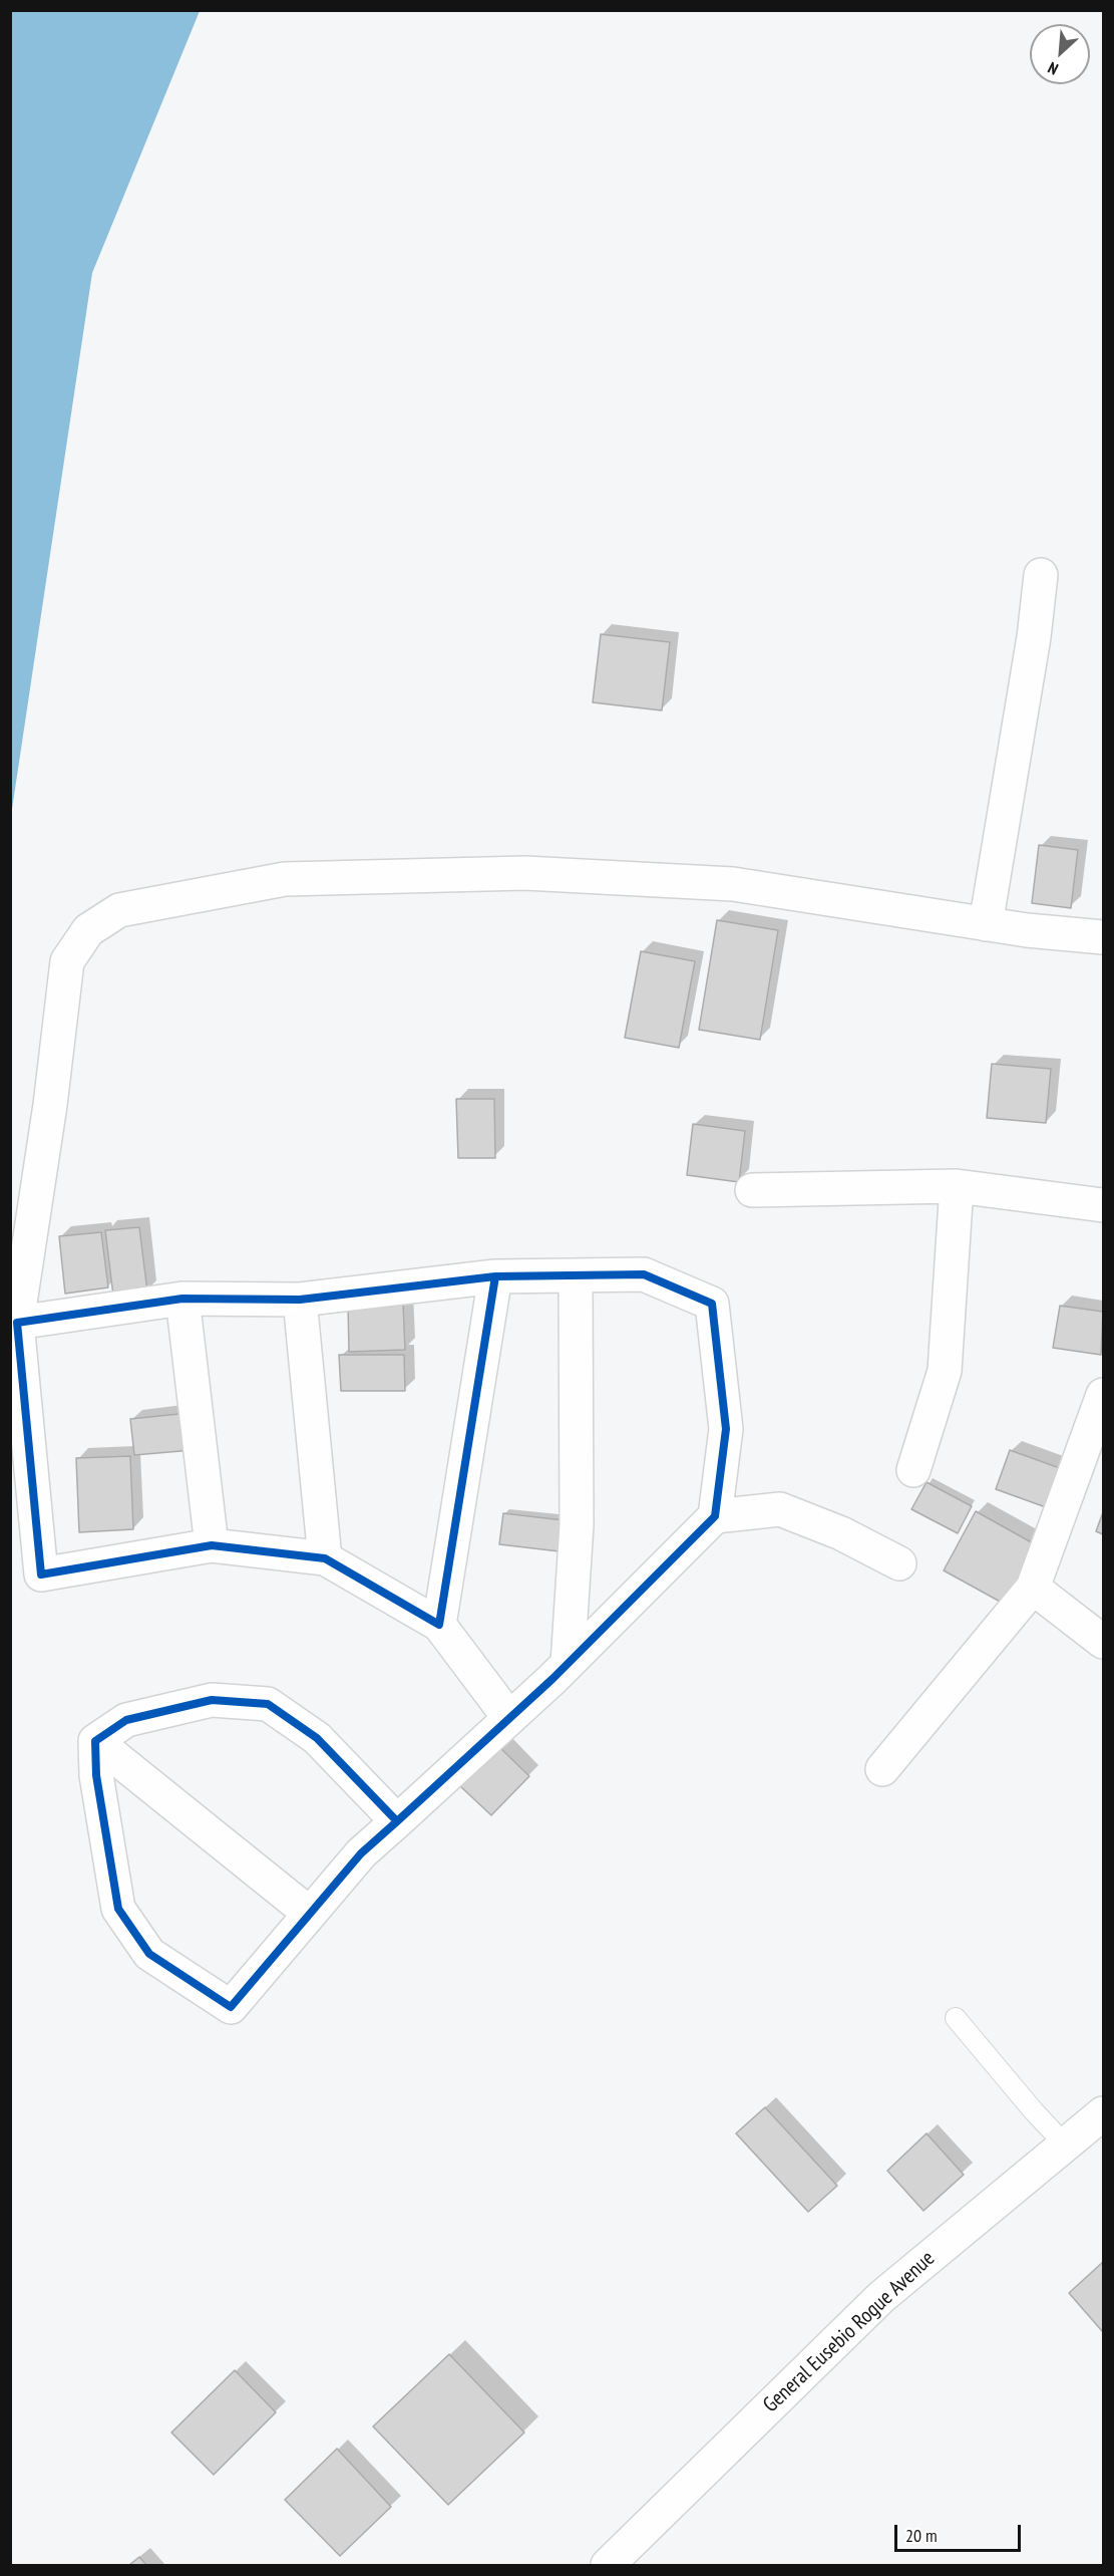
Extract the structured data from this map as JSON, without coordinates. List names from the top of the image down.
{
  "streets": {
    "street": ["General Eusebio Rogue Avenue"]
  },
  "scale_bar": "20 m",
  "north": "bottom left"
}
